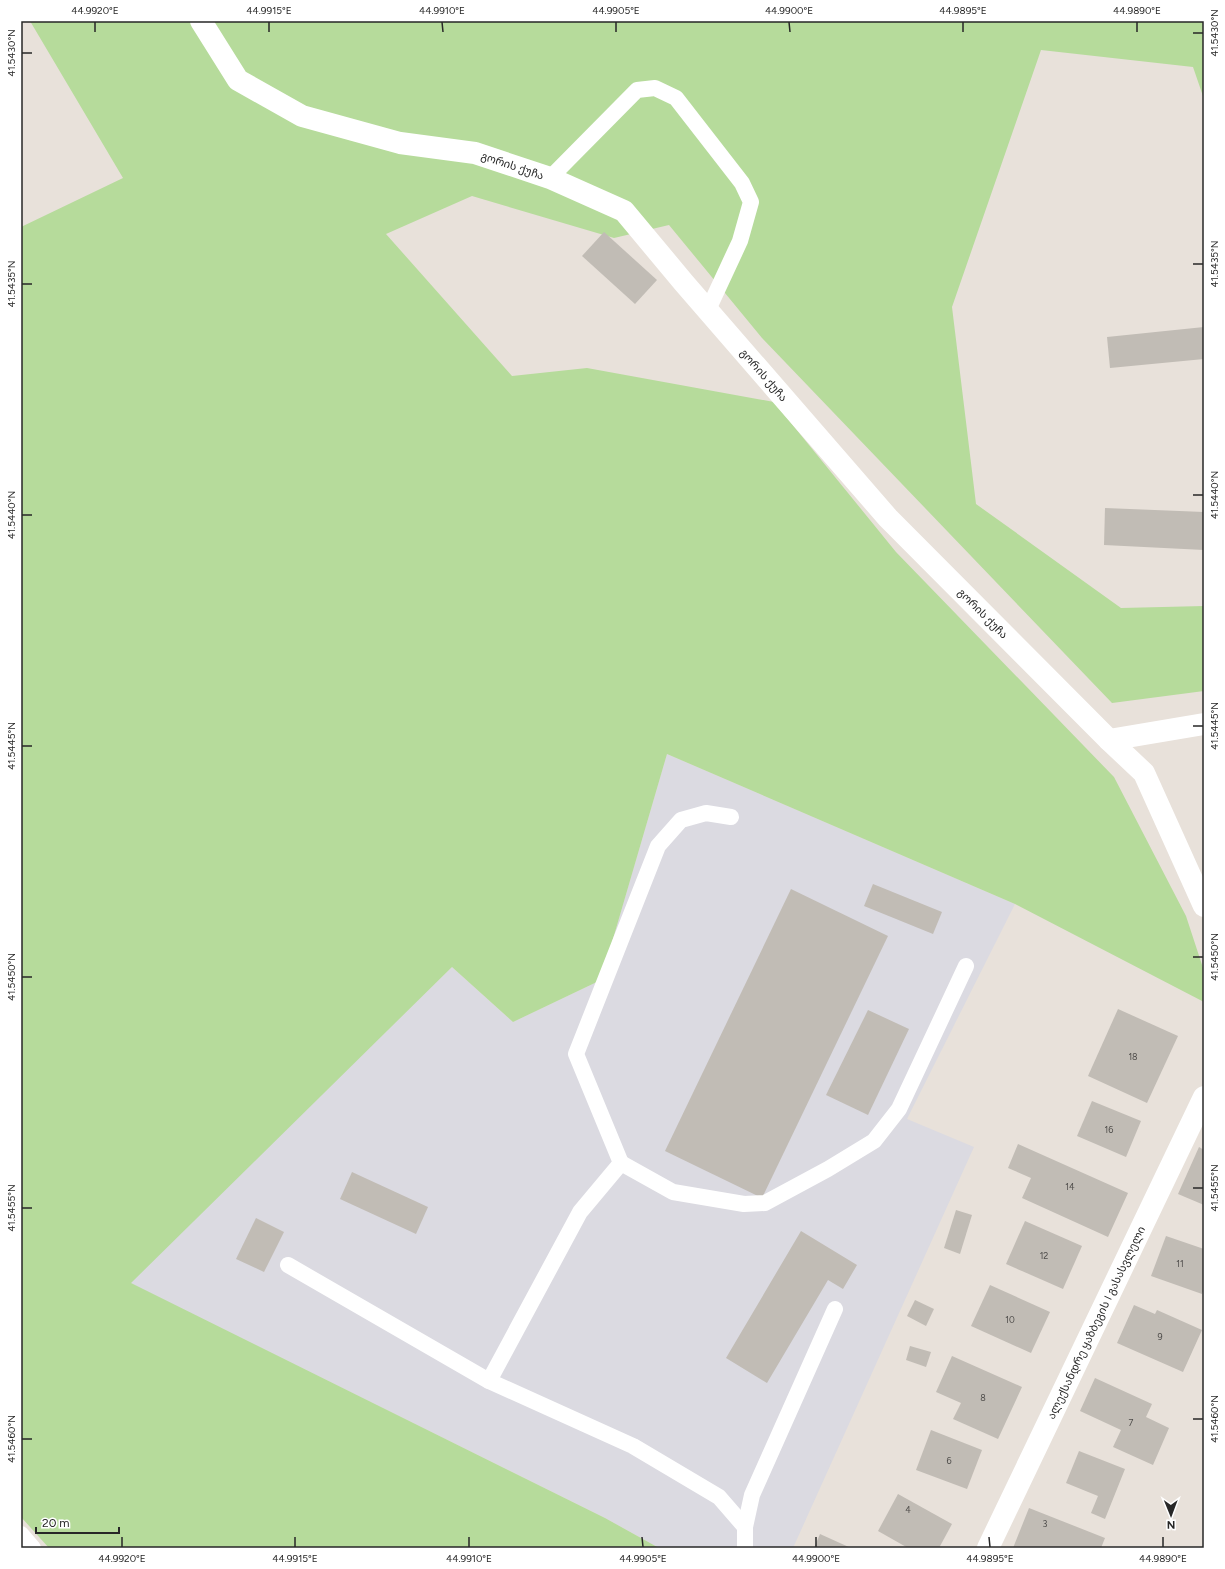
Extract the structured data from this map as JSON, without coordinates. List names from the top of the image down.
{
  "streets": {
    "street": ["გორის ქუჩა", "ალექსანდრე ყაზბეგის I გასასვლელი"]
  },
  "house_numbers": [
    "18",
    "16",
    "14",
    "12",
    "11",
    "10",
    "9",
    "8",
    "7",
    "6",
    "4",
    "3"
  ],
  "scale_bar": "20 m",
  "north": "bottom",
  "coordinates": [
    "44.9920°E",
    "44.9915°E",
    "44.9910°E",
    "44.9905°E",
    "44.9900°E",
    "44.9895°E",
    "44.9890°E",
    "41.5430°N",
    "41.5435°N",
    "41.5440°N",
    "41.5445°N",
    "41.5450°N",
    "41.5455°N",
    "41.5460°N"
  ]
}
